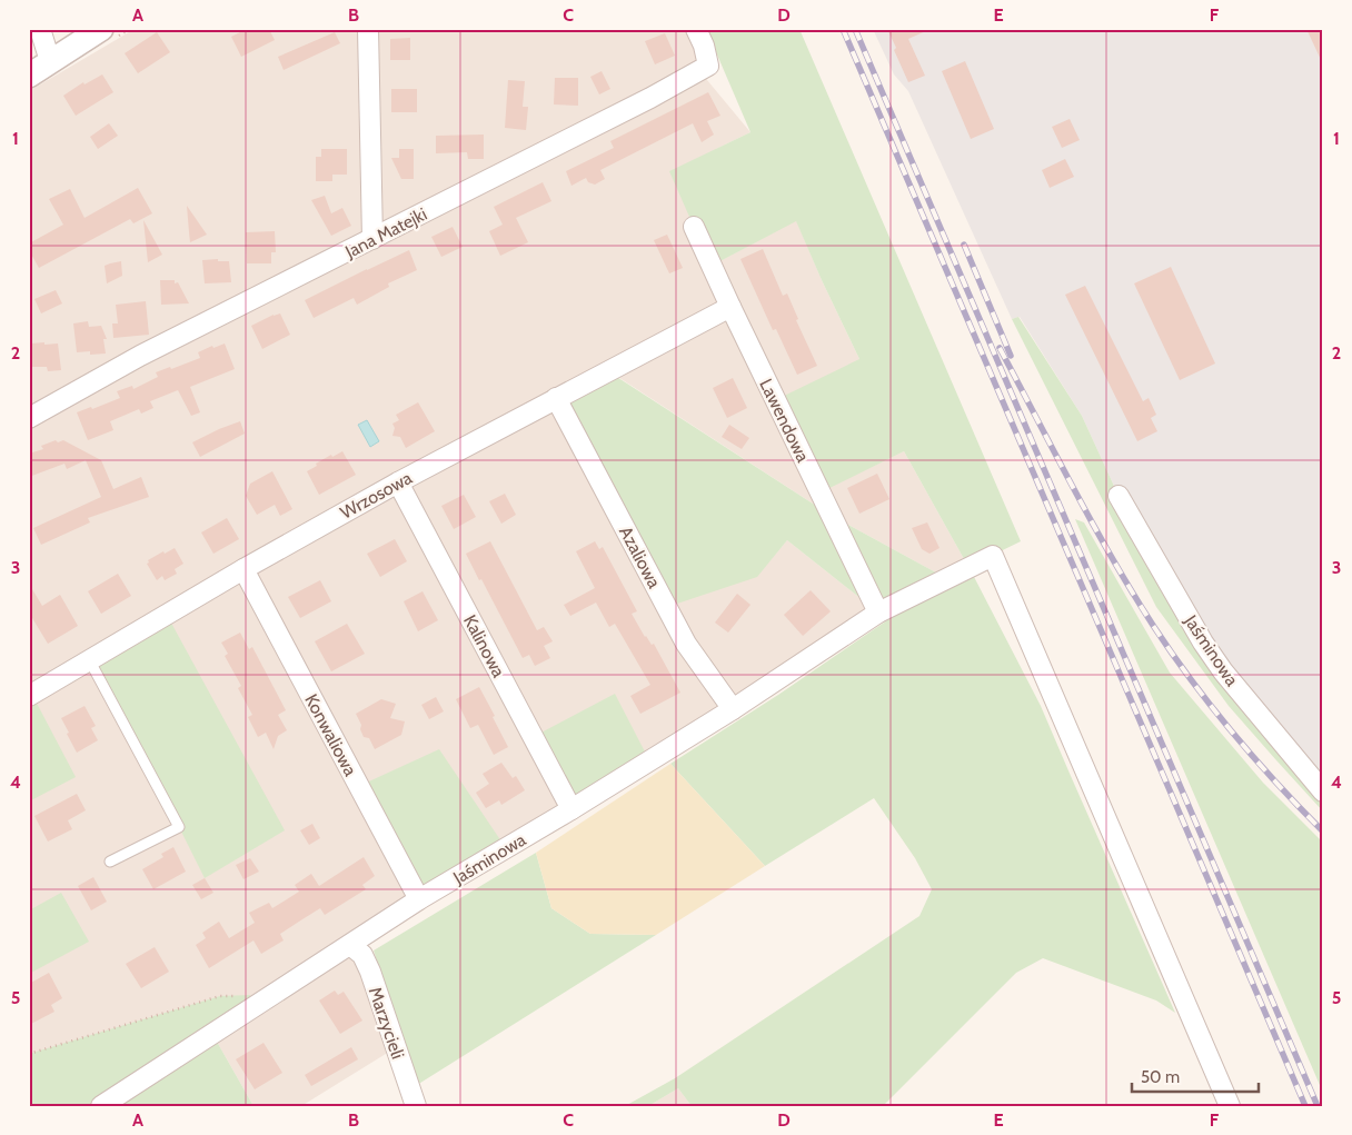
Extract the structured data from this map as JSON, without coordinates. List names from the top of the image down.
{
  "streets": {
    "street": [
      "Jana Matejki",
      "Lawendowa",
      "Wrzosowa",
      "Azaliowa",
      "Kalinowa",
      "Jaśminowa",
      "Konwaliowa",
      "Marzycieli"
    ]
  },
  "crossings": [
    ["Lawendowa", "Wrzosowa"],
    ["Lawendowa", "Jaśminowa"],
    ["Wrzosowa", "Azaliowa"],
    ["Wrzosowa", "Kalinowa"],
    ["Wrzosowa", "Konwaliowa"],
    ["Azaliowa", "Jaśminowa"],
    ["Kalinowa", "Jaśminowa"],
    ["Jaśminowa", "Konwaliowa"],
    ["Jaśminowa", "Marzycieli"]
  ],
  "scale_bar": "50 m",
  "grid": {
    "columns": [
      "A",
      "B",
      "C",
      "D",
      "E",
      "F"
    ],
    "rows": [
      "1",
      "2",
      "3",
      "4",
      "5"
    ]
  }
}
